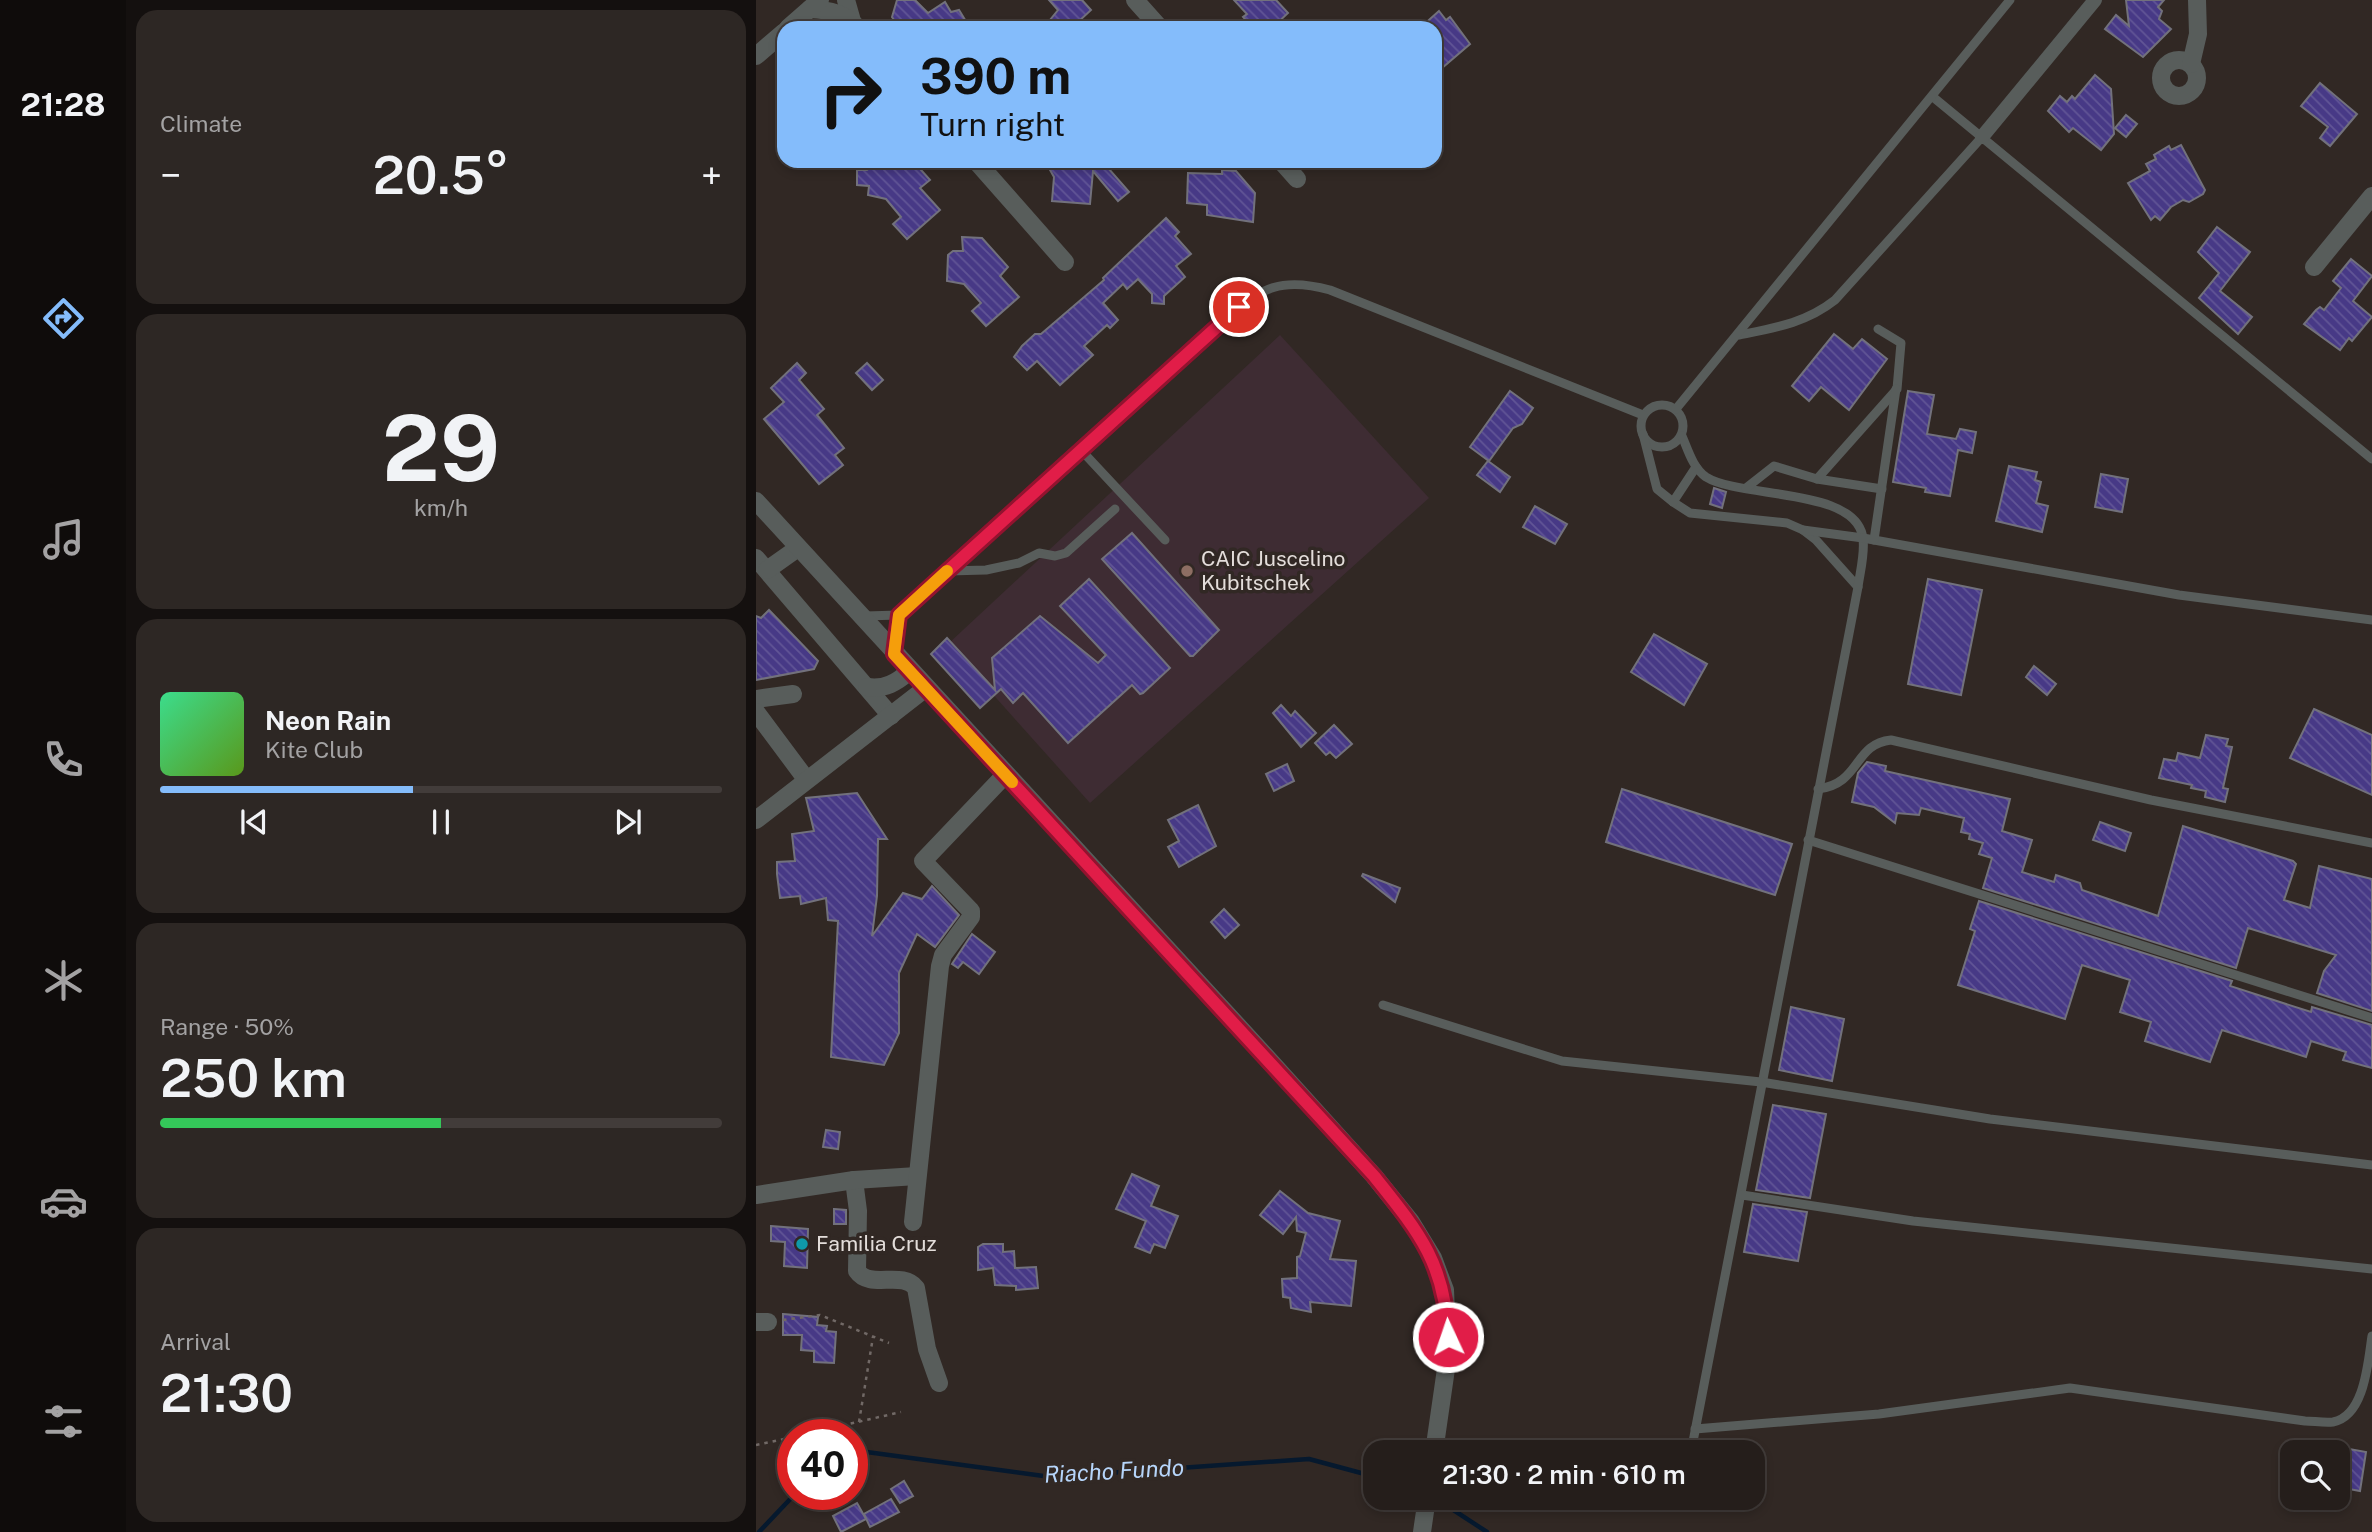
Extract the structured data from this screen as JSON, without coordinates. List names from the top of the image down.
{
  "water": ["Riacho Fundo"],
  "places": ["CAIC Juscelino Kubitschek", "Familia Cruz"],
  "page": {
    "tabs": "21:28",
    "tile": [
      "Climate",
      ["29", "km/h"],
      ["Range · 50%", "250 km"],
      ["Arrival", "21:30"]
    ],
    "turn": ["390 m", "Turn right"],
    "heat": ["−", "20.5°", "+"],
    "song": ["Neon Rain", "Kite Club"],
    "limit": "40",
    "trip": "21:30 · 2 min · 610 m"
  }
}
